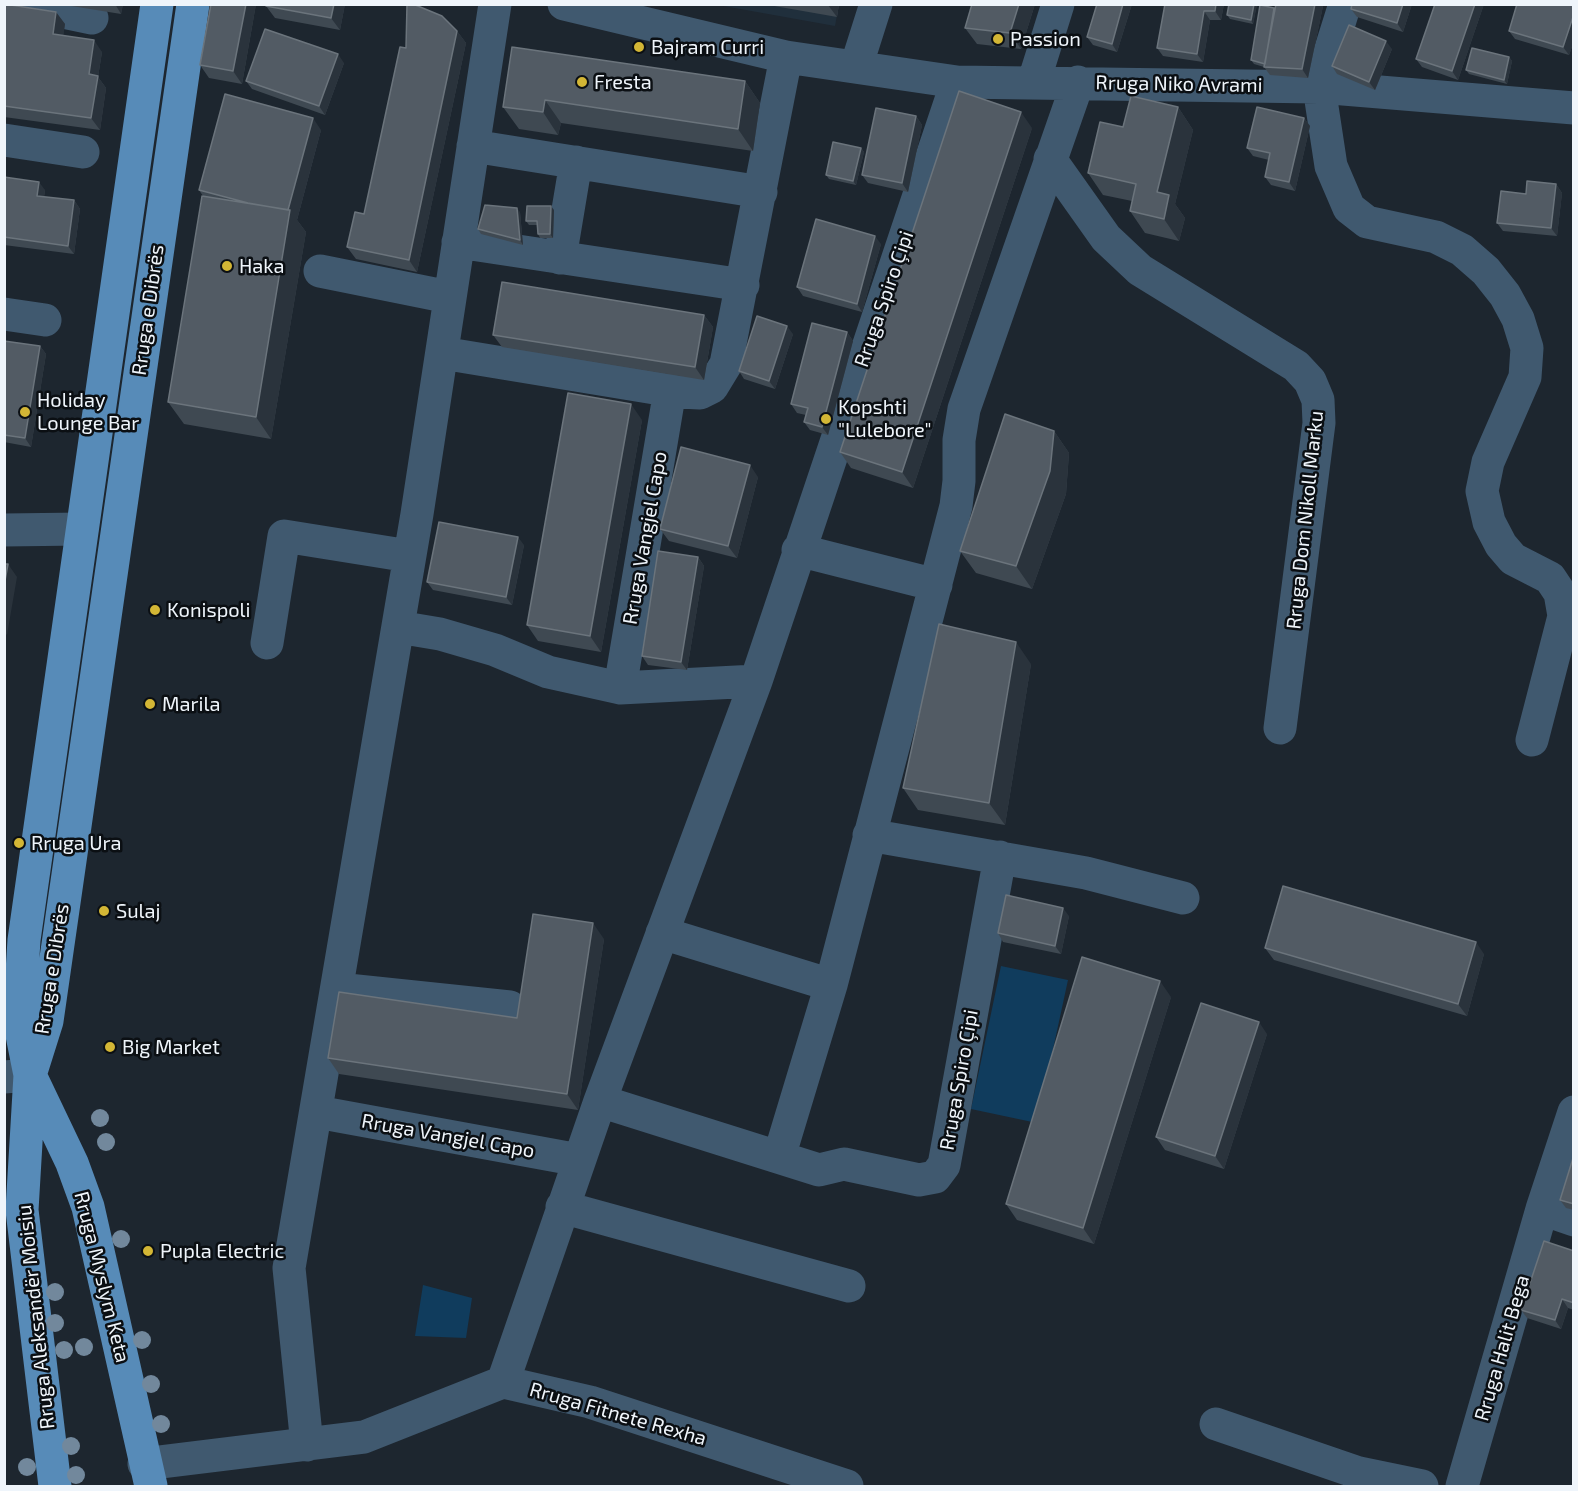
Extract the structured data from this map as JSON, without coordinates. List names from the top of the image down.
{
  "streets": {
    "main road": ["Rruga e Dibrës", "Rruga Myslym Keta", "Rruga Aleksandër Moisiu"],
    "street": [
      "Rruga Niko Avrami",
      "Rruga Spiro Çipi",
      "Rruga Dom Nikoll Marku",
      "Rruga Vangjel Capo",
      "Rruga Halit Bega",
      "Rruga Fitnete Rexha"
    ]
  },
  "crossings": [
    ["Rruga Niko Avrami", "Rruga Spiro Çipi"],
    ["Rruga Spiro Çipi", "Rruga Vangjel Capo"],
    ["Rruga Spiro Çipi", "Rruga Fitnete Rexha"],
    ["Rruga e Dibrës", "Rruga Myslym Keta"],
    ["Rruga e Dibrës", "Rruga Aleksandër Moisiu"],
    ["Rruga Myslym Keta", "Rruga Aleksandër Moisiu"],
    ["Rruga Myslym Keta", "Rruga Fitnete Rexha"]
  ],
  "places": [
    "Passion",
    "Bajram Curri",
    "Fresta",
    "Haka",
    "Holiday Lounge Bar",
    "Kopshti \"Lulebore\"",
    "Konispoli",
    "Marila",
    "Rruga Ura",
    "Sulaj",
    "Big Market",
    "Pupla Electric"
  ]
}
